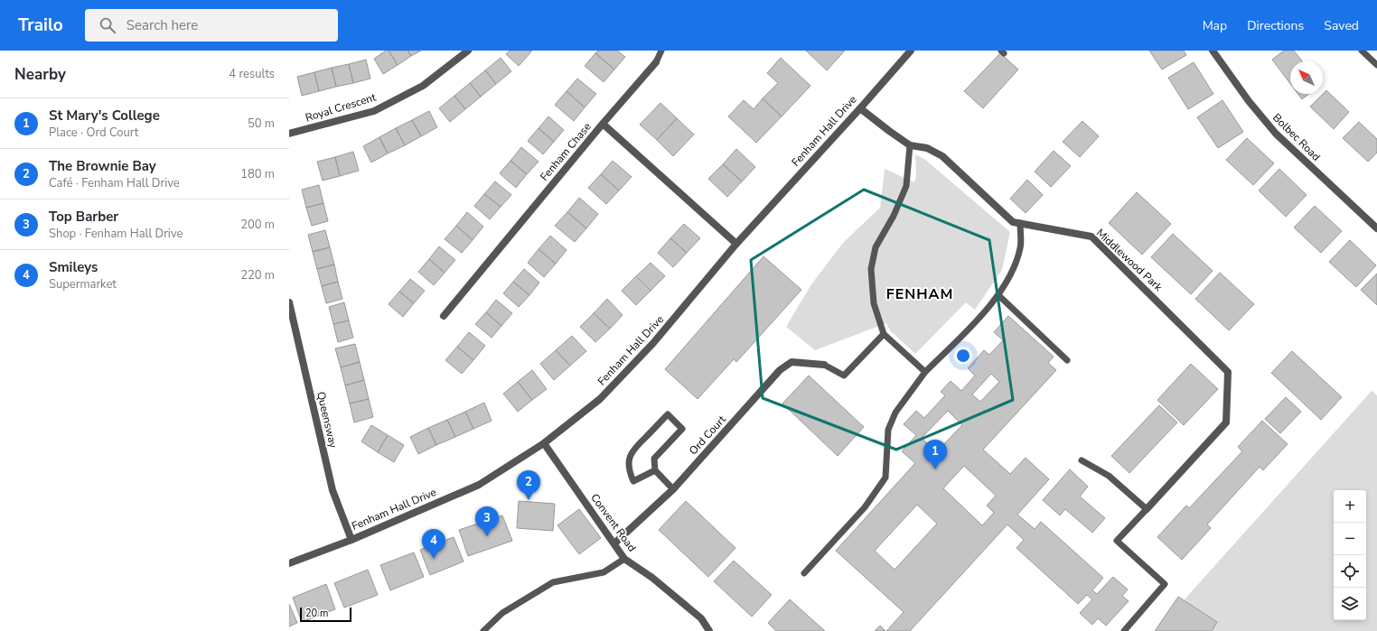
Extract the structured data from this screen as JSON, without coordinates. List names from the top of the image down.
{
  "streets": {
    "street": [
      "Royal Crescent",
      "Fenham Hall Drive",
      "Bolbec Road",
      "Fenham Chase",
      "Middlewood Park",
      "Queensway",
      "Ord Court",
      "Convent Road"
    ]
  },
  "crossings": [
    ["Fenham Hall Drive", "Fenham Chase"],
    ["Fenham Hall Drive", "Middlewood Park"],
    ["Fenham Hall Drive", "Queensway"],
    ["Fenham Hall Drive", "Convent Road"],
    ["Ord Court", "Convent Road"]
  ],
  "districts": ["FENHAM"],
  "scale_bar": "20 m",
  "north": "top left",
  "page": {
    "header": "Trailo",
    "search": "Search here",
    "nav": ["Map", "Directions", "Saved"],
    "heading": ["Nearby", "4 results"],
    "list": [
      {
        "mark": "1",
        "name": "St Mary's College",
        "note": "Place · Ord Court",
        "value": "50 m"
      },
      {
        "mark": "2",
        "name": "The Brownie Bay",
        "note": "Café · Fenham Hall Drive",
        "value": "180 m"
      },
      {
        "mark": "3",
        "name": "Top Barber",
        "note": "Shop · Fenham Hall Drive",
        "value": "200 m"
      },
      {
        "mark": "4",
        "name": "Smileys",
        "note": "Supermarket",
        "value": "220 m"
      }
    ],
    "pins": [
      "1",
      "2",
      "3",
      "4"
    ],
    "map_buttons": ["+", "−"],
    "scale": "20 m"
  }
}
